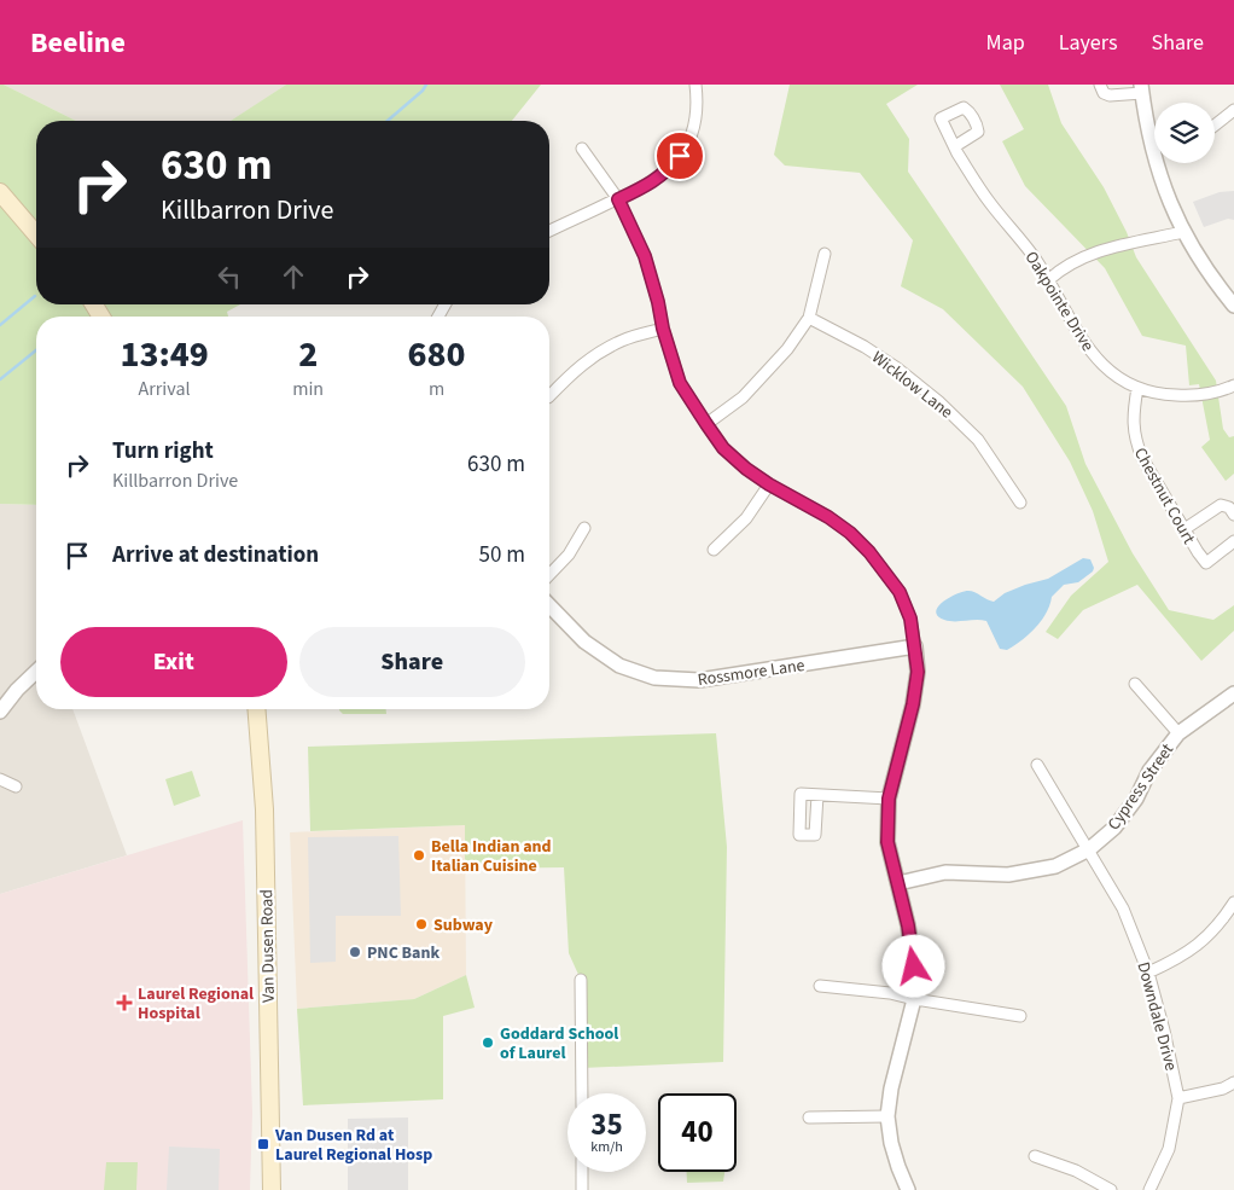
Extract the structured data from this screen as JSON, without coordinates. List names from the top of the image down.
{
  "streets": {
    "main road": ["Van Dusen Road"],
    "street": [
      "Oakpointe Drive",
      "Wicklow Lane",
      "Chestnut Court",
      "Rossmore Lane",
      "Cypress Street",
      "Downdale Drive"
    ]
  },
  "crossings": [
    ["Oakpointe Drive", "Chestnut Court"],
    ["Cypress Street", "Downdale Drive"]
  ],
  "places": {
    "other": [
      "Bella Indian and Italian Cuisine",
      "Subway",
      "PNC Bank",
      "Goddard School of Laurel"
    ],
    "health": ["Laurel Regional Hospital"],
    "transit": ["Van Dusen Rd at Laurel Regional Hosp"]
  },
  "page": {
    "header": "Beeline",
    "nav": ["Map", "Layers", "Share"],
    "turn": ["630 m", "Killbarron Drive"],
    "eta": [
      "13:49",
      "Arrival",
      "2",
      "min",
      "680",
      "m"
    ],
    "list": [
      {
        "name": "Turn right",
        "note": "Killbarron Drive",
        "value": "630 m"
      },
      {
        "name": "Arrive at destination",
        "value": "50 m"
      }
    ],
    "buttons": ["Exit", "Share"],
    "speed": "35 km/h",
    "limit": "40"
  }
}
